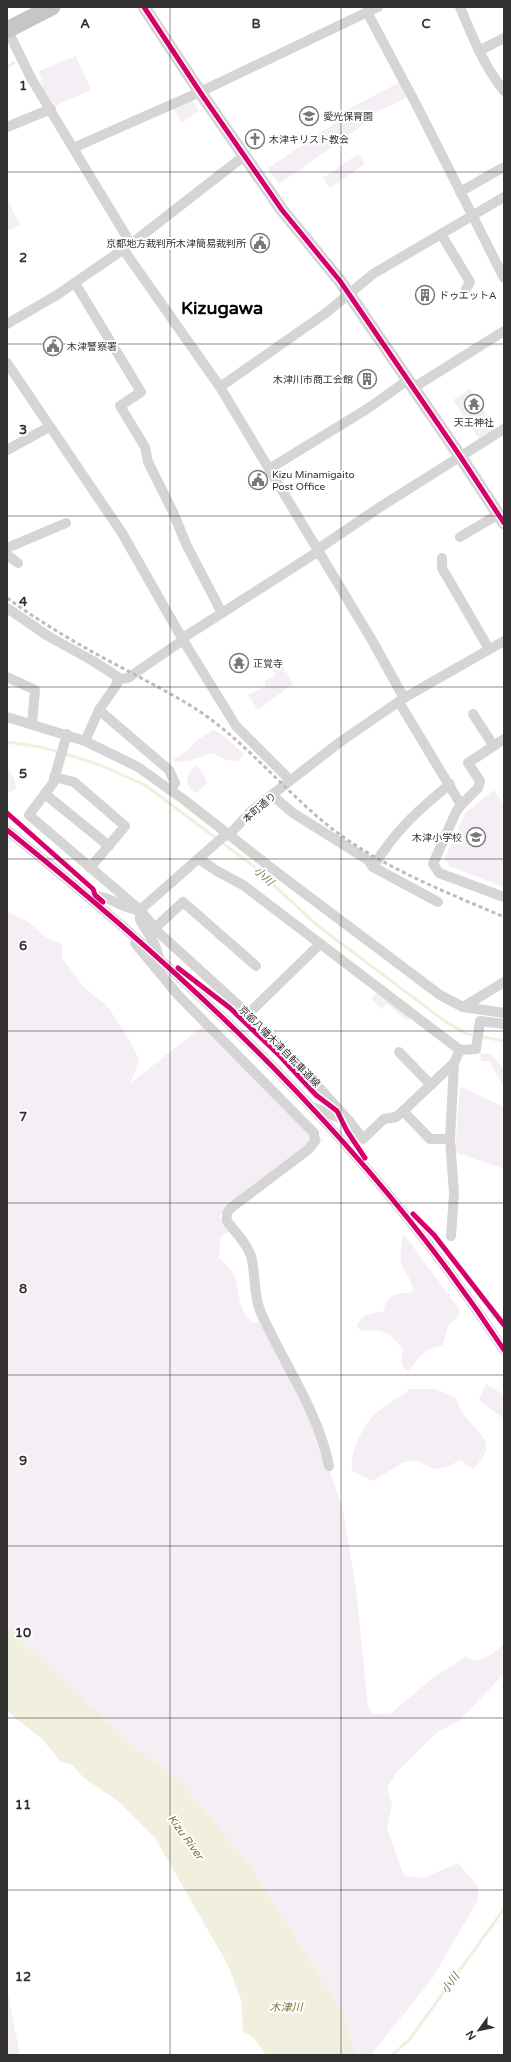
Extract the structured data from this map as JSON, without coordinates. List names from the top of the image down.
{
  "streets": {
    "street": ["本町通り"],
    "cycle path": ["京都八幡木津自転車道線"]
  },
  "districts": ["Kizugawa"],
  "water": ["小川", "Kizu River", "木津川"],
  "places": {
    "school or university": ["愛光保育園", "木津小学校"],
    "church": ["木津キリスト教会"],
    "public building": ["京都地方裁判所木津簡易裁判所", "木津警察署", "Kizu Minamigaito Post Office"],
    "building": ["ドゥエットA", "木津川市商工会館"],
    "temple": ["天王神社", "正覚寺"]
  },
  "north": "bottom left",
  "grid": {
    "columns": ["A", "B", "C"],
    "rows": [
      "1",
      "2",
      "3",
      "4",
      "5",
      "6",
      "7",
      "8",
      "9",
      "10",
      "11",
      "12"
    ]
  }
}
